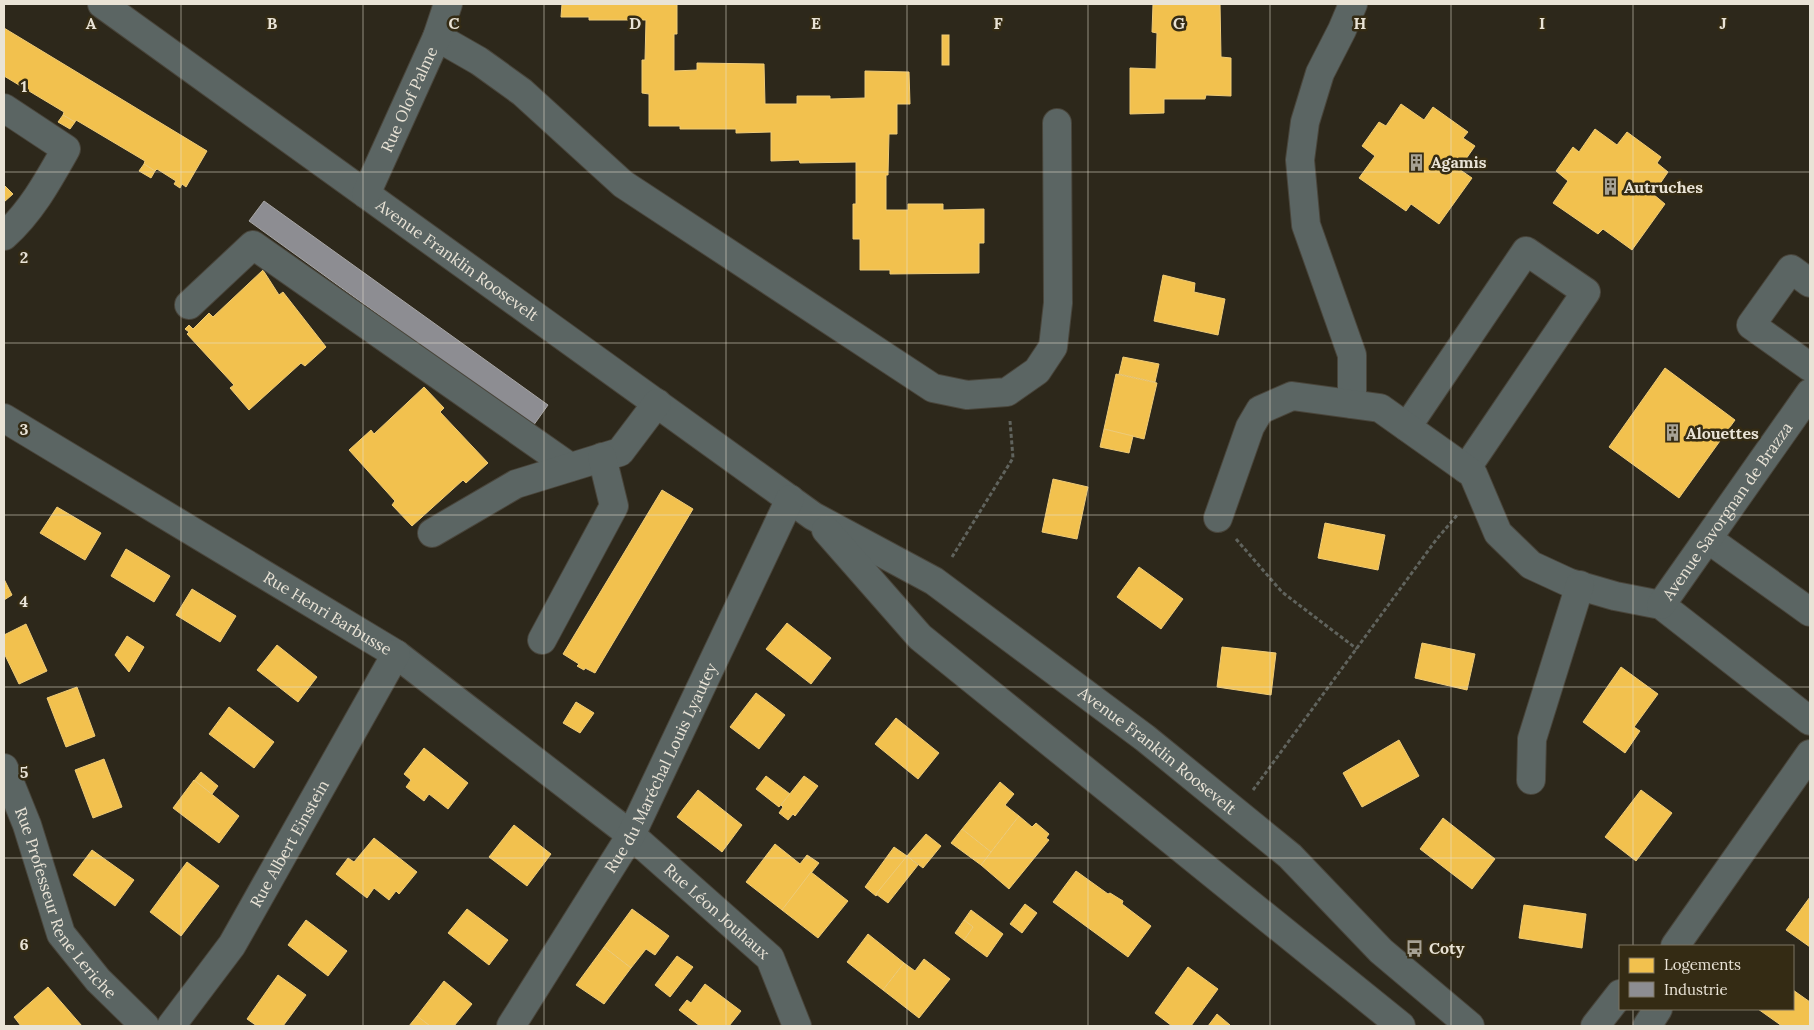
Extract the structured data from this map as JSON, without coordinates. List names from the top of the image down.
{
  "streets": {
    "street": [
      "Rue Olof Palme",
      "Avenue Franklin Roosevelt",
      "Avenue Savorgnan de Brazza",
      "Rue Henri Barbusse",
      "Rue du Maréchal Louis Lyautey",
      "Rue Albert Einstein",
      "Rue Professeur Rene Leriche",
      "Rue Léon Jouhaux"
    ]
  },
  "crossings": [
    ["Rue Olof Palme", "Avenue Franklin Roosevelt"],
    ["Avenue Franklin Roosevelt", "Rue du Maréchal Louis Lyautey"],
    ["Rue Henri Barbusse", "Rue du Maréchal Louis Lyautey"],
    ["Rue Henri Barbusse", "Rue Albert Einstein"],
    ["Rue Henri Barbusse", "Rue Léon Jouhaux"],
    ["Rue du Maréchal Louis Lyautey", "Rue Léon Jouhaux"]
  ],
  "places": {
    "building": ["Agamis", "Autruches", "Alouettes"],
    "bus stop": ["Coty"]
  },
  "legend": ["Logements", "Industrie"],
  "grid": {
    "columns": [
      "A",
      "B",
      "C",
      "D",
      "E",
      "F",
      "G",
      "H",
      "I",
      "J"
    ],
    "rows": [
      "1",
      "2",
      "3",
      "4",
      "5",
      "6"
    ]
  }
}
